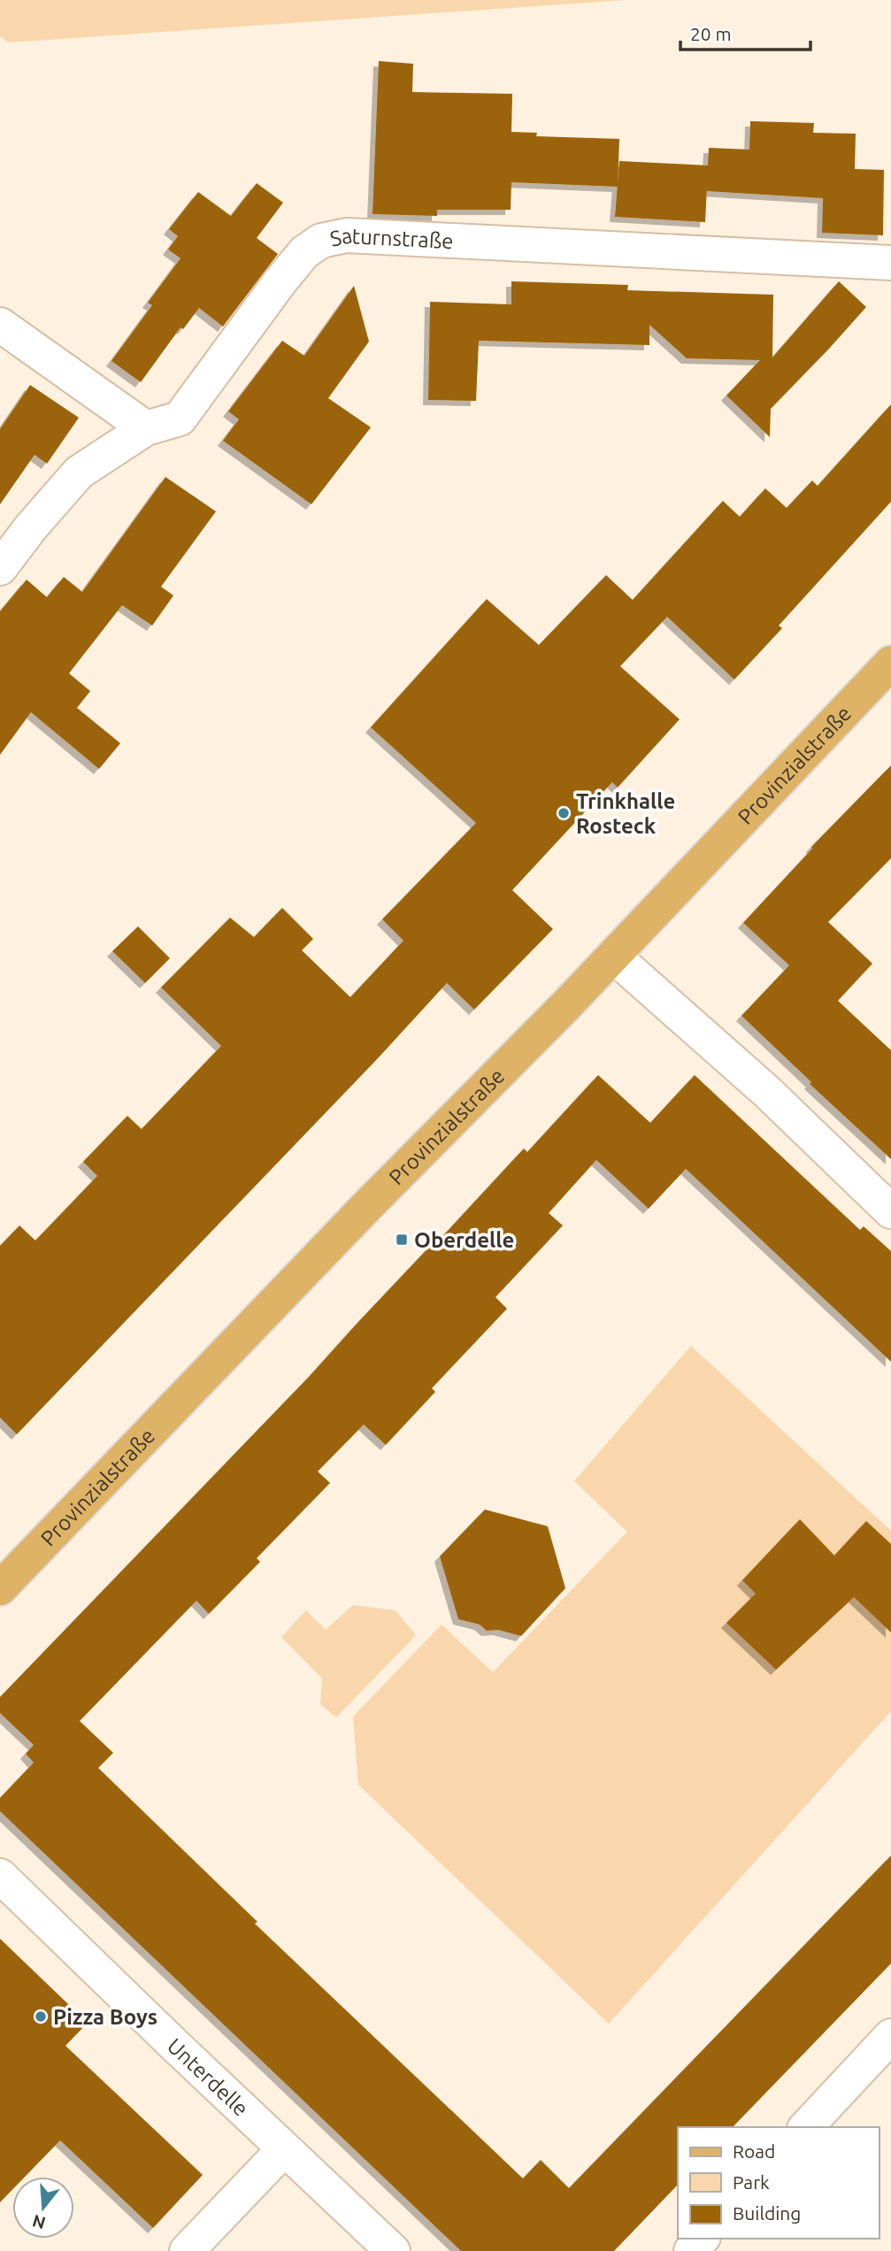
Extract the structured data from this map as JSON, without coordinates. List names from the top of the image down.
{
  "streets": {
    "main road": ["Provinzialstraße"],
    "street": ["Saturnstraße", "Unterdelle"]
  },
  "places": {
    "other": ["Trinkhalle Rosteck", "Pizza Boys"],
    "transit": ["Oberdelle"]
  },
  "legend": ["Road", "Park", "Building"],
  "scale_bar": "20 m",
  "north": "bottom"
}
